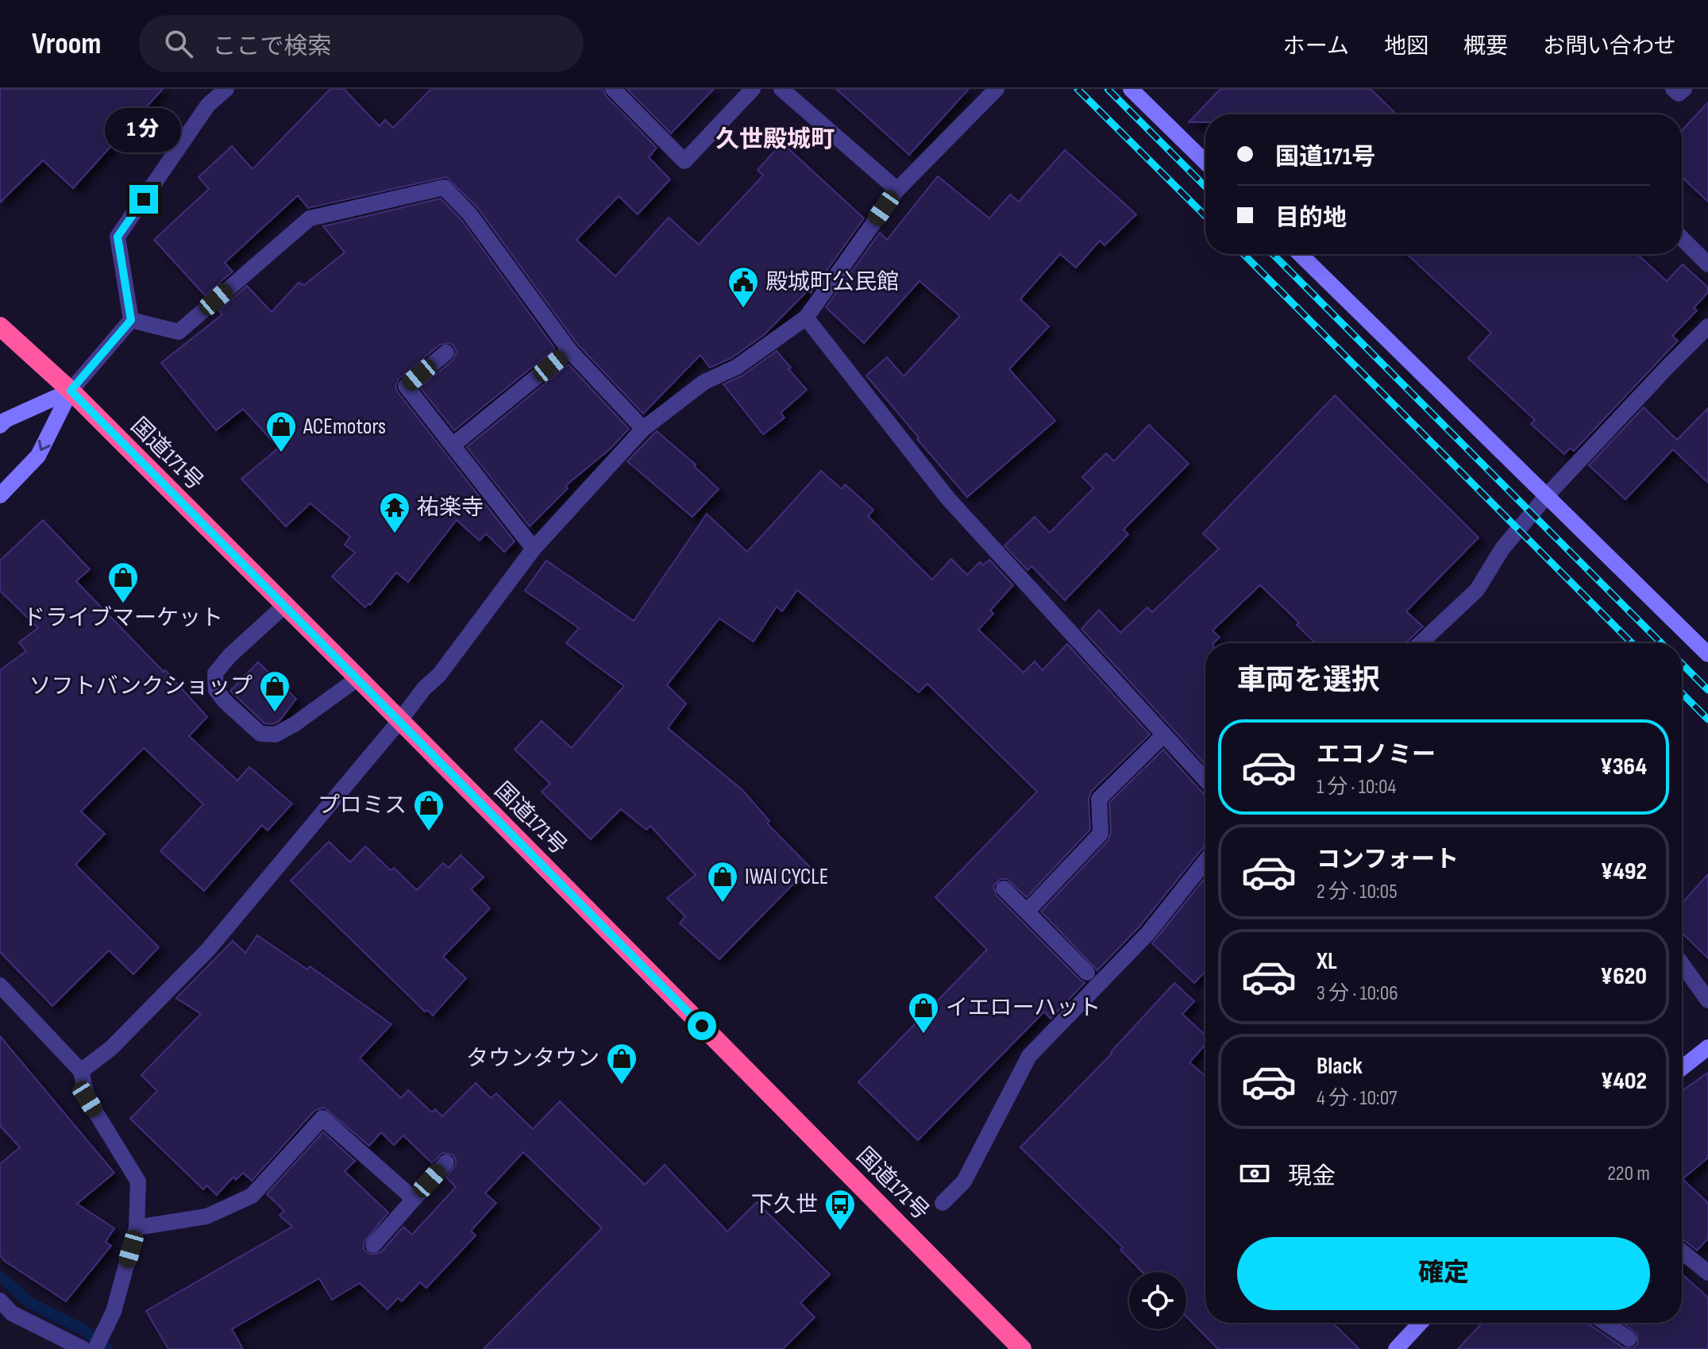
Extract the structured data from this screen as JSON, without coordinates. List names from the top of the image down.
{
  "streets": {
    "highway": ["国道171号"]
  },
  "districts": ["久世殿城町"],
  "places": {
    "public building": ["殿城町公民館"],
    "shop": [
      "ACEmotors",
      "ドライブマーケット",
      "ソフトバンクショップ",
      "プロミス",
      "IWAI CYCLE",
      "イエローハット",
      "タウンタウン"
    ],
    "temple": ["祐楽寺"],
    "bus stop": ["下久世"]
  },
  "page": {
    "header": "Vroom",
    "search": "ここで検索",
    "nav": [
      "ホーム",
      "地図",
      "概要",
      "お問い合わせ"
    ],
    "bubble": "1 分",
    "banner": ["国道171号", "目的地"],
    "heading": "車両を選択",
    "list": [
      {
        "name": "エコノミー",
        "note": "1 分 · 10:04",
        "value": "¥364"
      },
      {
        "name": "コンフォート",
        "note": "2 分 · 10:05",
        "value": "¥492"
      },
      {
        "name": "XL",
        "note": "3 分 · 10:06",
        "value": "¥620"
      },
      {
        "name": "Black",
        "note": "4 分 · 10:07",
        "value": "¥402"
      }
    ],
    "pay": ["現金", "220 m"],
    "buttons": "確定"
  }
}
